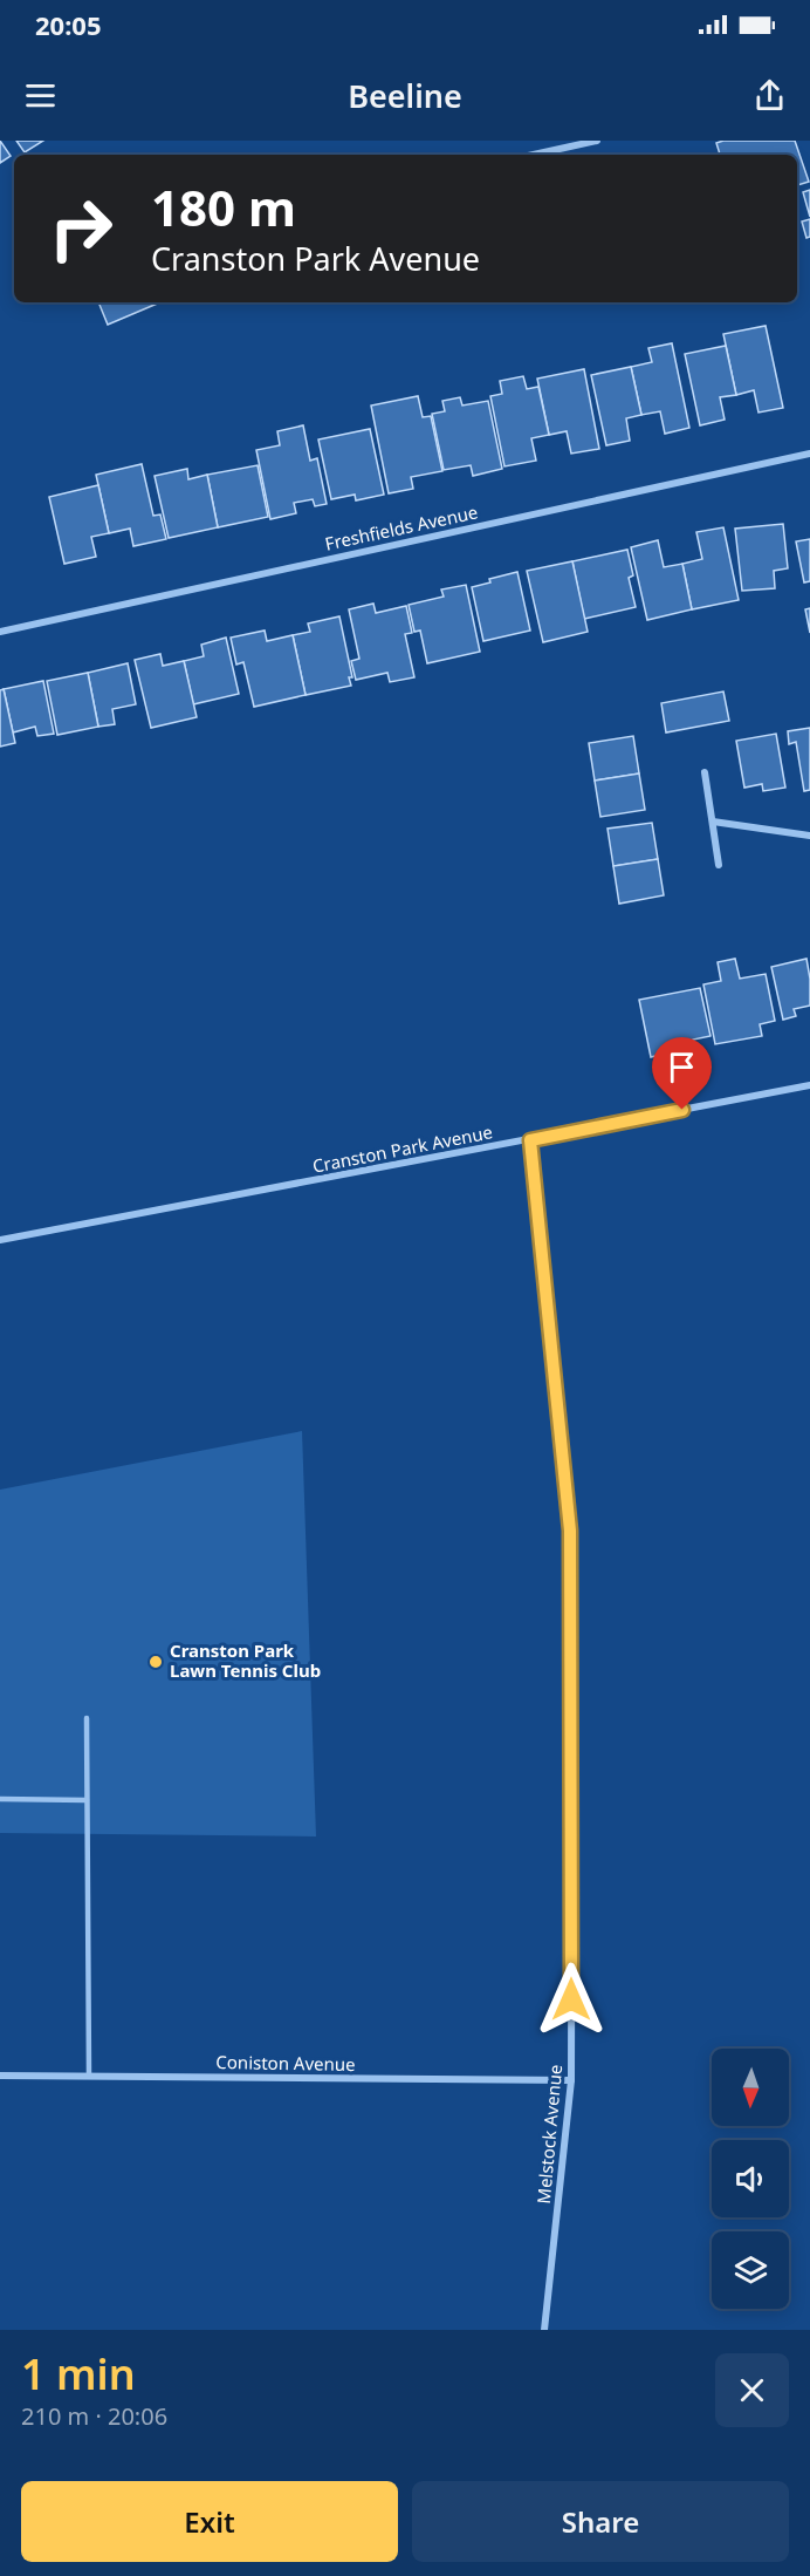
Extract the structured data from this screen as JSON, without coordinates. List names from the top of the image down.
{
  "streets": {
    "street": [
      "Freshfields Avenue",
      "Cranston Park Avenue",
      "Coniston Avenue",
      "Melstock Avenue"
    ]
  },
  "crossings": [
    ["Cranston Park Avenue", "Melstock Avenue"],
    ["Coniston Avenue", "Melstock Avenue"]
  ],
  "places": ["Cranston Park Lawn Tennis Club"],
  "north": "bottom",
  "page": {
    "status": "20:05",
    "header": "Beeline",
    "turn": ["180 m", "Cranston Park Avenue"],
    "heading": ["1 min", "210 m · 20:06"],
    "buttons": ["Exit", "Share"]
  }
}
